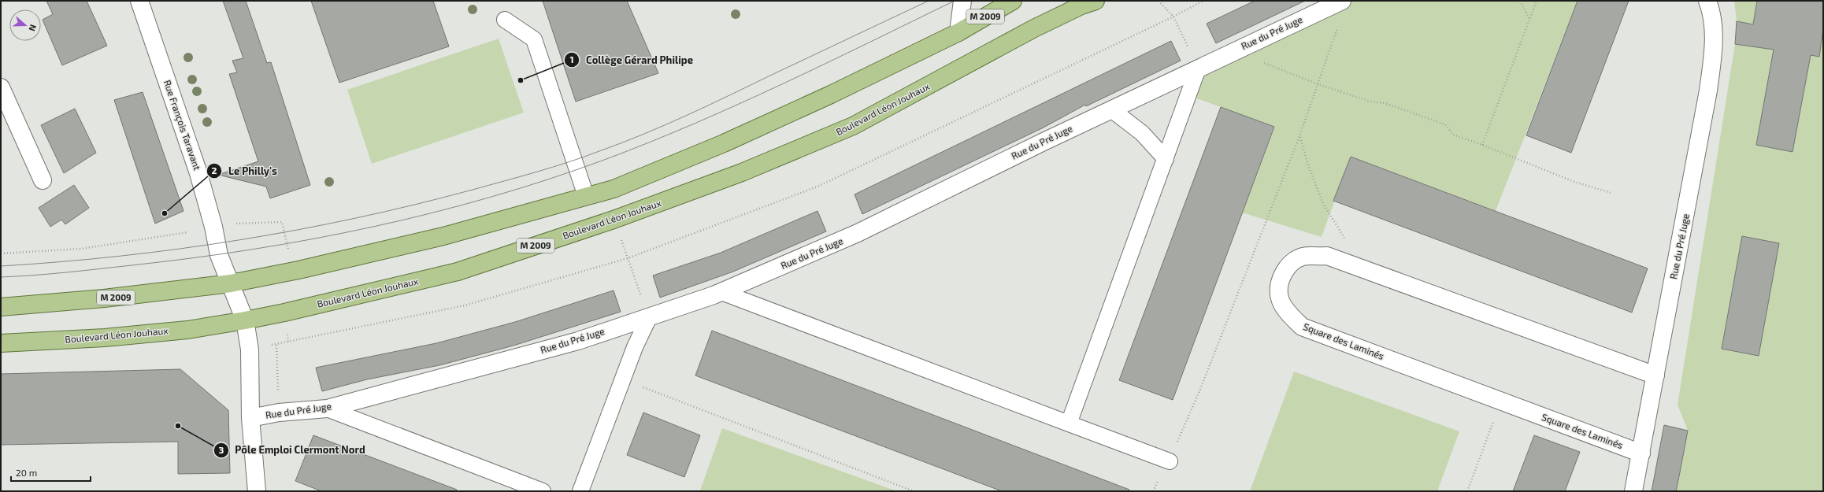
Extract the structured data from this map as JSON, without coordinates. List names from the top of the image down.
{
  "streets": {
    "main road": ["M 2009", "Boulevard Léon Jouhaux"],
    "street": ["Rue du Pré Juge", "Rue François Taravant", "Square des Laminés"]
  },
  "crossings": [
    ["M 2009", "Rue François Taravant"],
    ["Rue du Pré Juge", "Rue François Taravant"],
    ["Rue du Pré Juge", "Square des Laminés"],
    ["Boulevard Léon Jouhaux", "Rue François Taravant"]
  ],
  "places": ["Collège Gérard Philipe", "Le Philly's", "Pôle Emploi Clermont Nord"],
  "scale_bar": "20 m",
  "north": "right"
}
